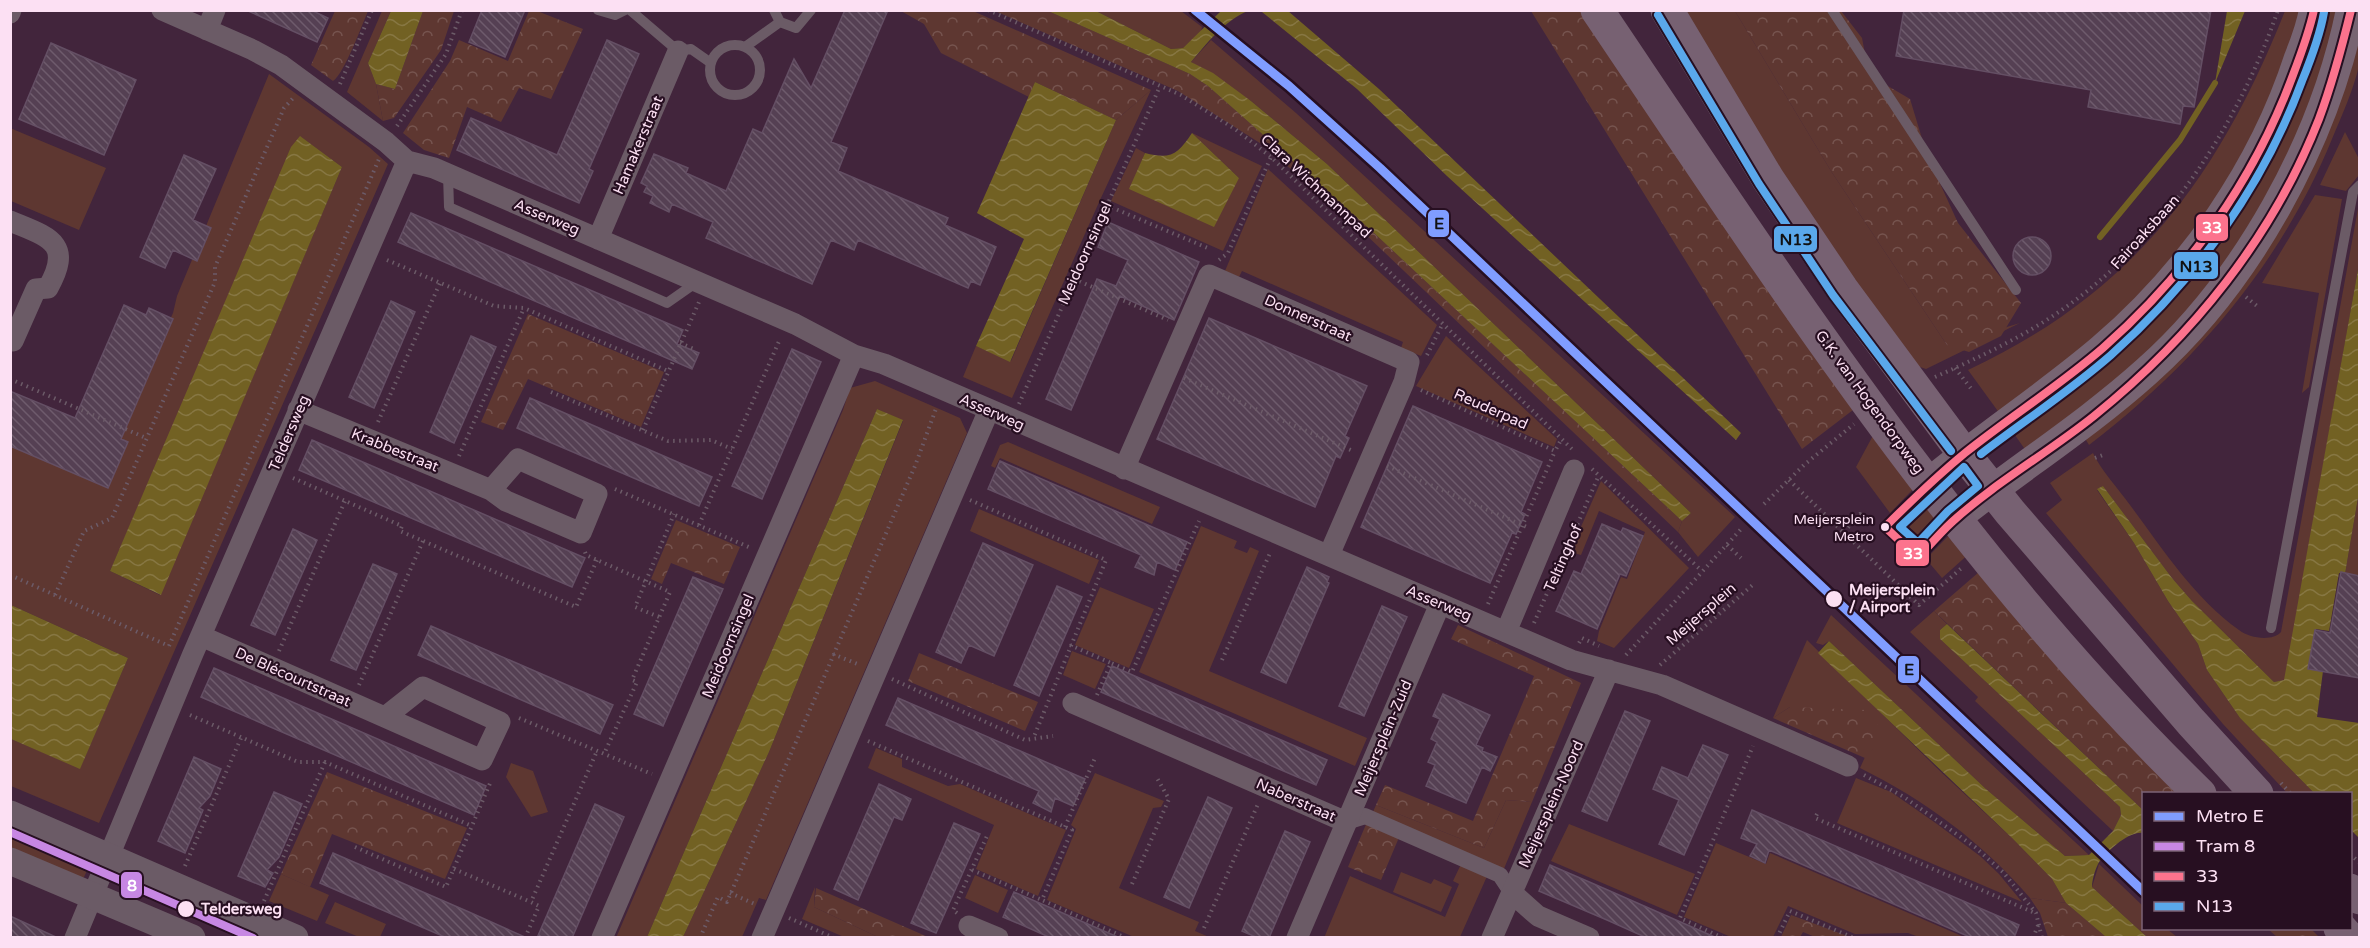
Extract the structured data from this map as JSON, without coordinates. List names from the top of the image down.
{
  "streets": {
    "main road": ["G.K. van Hogendorpweg"],
    "street": [
      "Hamakerstraat",
      "Asserweg",
      "Meidoornsingel",
      "Donnerstraat",
      "Teldersweg",
      "Krabbestraat",
      "Teltinghof",
      "De Blécourtstraat",
      "Meijersplein-Zuid",
      "Naberstraat",
      "Meijersplein-Noord"
    ],
    "path": [
      "Clara Wichmannpad",
      "Fairoaksbaan",
      "Reuderpad",
      "Meijersplein"
    ]
  },
  "crossings": [
    ["Hamakerstraat", "Asserweg"],
    ["Clara Wichmannpad", "Meidoornsingel"],
    ["Clara Wichmannpad", "Teltinghof"],
    ["Asserweg", "Meidoornsingel"],
    ["Asserweg", "Teldersweg"],
    ["Asserweg", "Teltinghof"],
    ["Asserweg", "Meijersplein-Zuid"],
    ["Asserweg", "Meijersplein-Noord"],
    ["Donnerstraat", "Reuderpad"],
    ["Teldersweg", "Krabbestraat"],
    ["Teldersweg", "De Blécourtstraat"],
    ["Meijersplein-Zuid", "Naberstraat"],
    ["Naberstraat", "Meijersplein-Noord"]
  ],
  "places": ["Meijersplein Metro", "Meijersplein / Airport", "Teldersweg"],
  "lines": [
    "metro line E",
    "transit line 33",
    "transit line N13",
    "tram line 8"
  ],
  "legend": [
    "Metro E",
    "Tram 8",
    "33",
    "N13"
  ]
}
